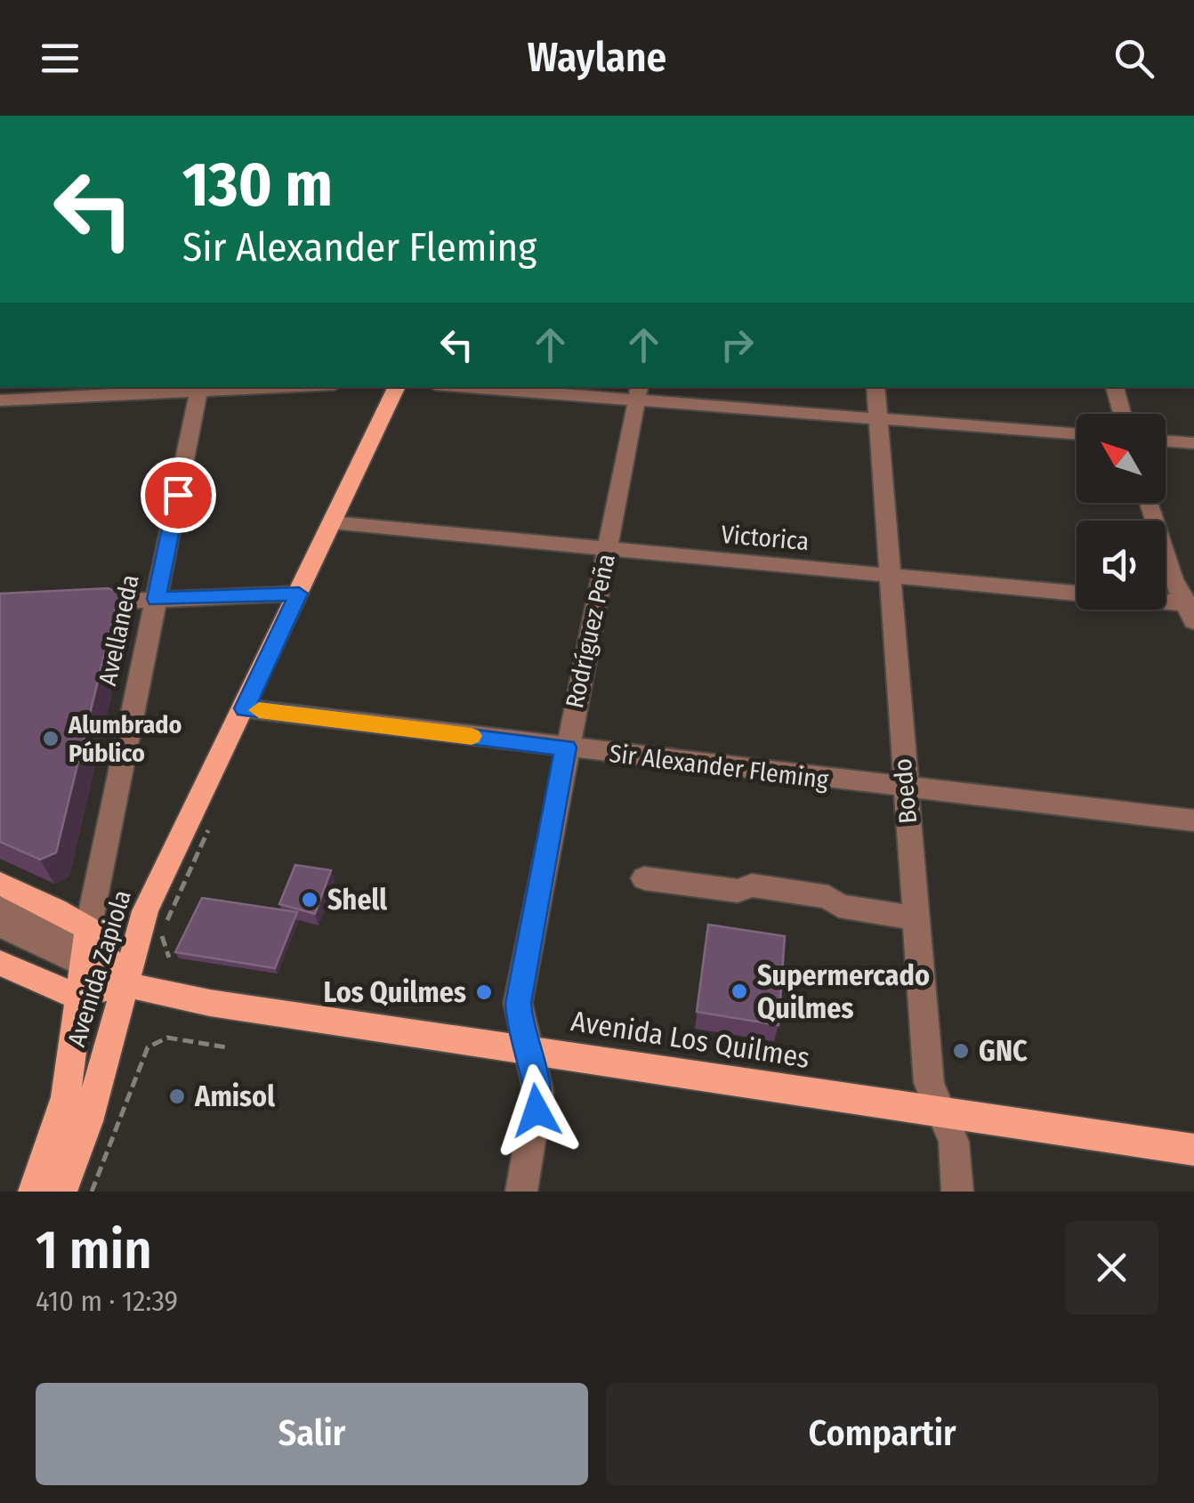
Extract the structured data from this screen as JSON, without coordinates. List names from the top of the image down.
{
  "streets": {
    "main road": ["Avenida Zapiola", "Avenida Los Quilmes"],
    "street": [
      "Victorica",
      "Avellaneda",
      "Rodríguez Peña",
      "Sir Alexander Fleming",
      "Boedo"
    ]
  },
  "crossings": [
    ["Victorica", "Rodríguez Peña"],
    ["Victorica", "Boedo"],
    ["Victorica", "Avenida Zapiola"],
    ["Avellaneda", "Avenida Zapiola"],
    ["Avellaneda", "Avenida Los Quilmes"],
    ["Rodríguez Peña", "Sir Alexander Fleming"],
    ["Rodríguez Peña", "Avenida Los Quilmes"],
    ["Sir Alexander Fleming", "Boedo"],
    ["Sir Alexander Fleming", "Avenida Zapiola"],
    ["Boedo", "Avenida Los Quilmes"],
    ["Avenida Zapiola", "Avenida Los Quilmes"]
  ],
  "places": [
    "Alumbrado Público",
    "Shell",
    "Supermercado Quilmes",
    "Los Quilmes",
    "GNC",
    "Amisol"
  ],
  "north": "top left",
  "page": {
    "header": "Waylane",
    "turn": ["130 m", "Sir Alexander Fleming"],
    "heading": ["1 min", "410 m · 12:39"],
    "buttons": ["Salir", "Compartir"]
  }
}
